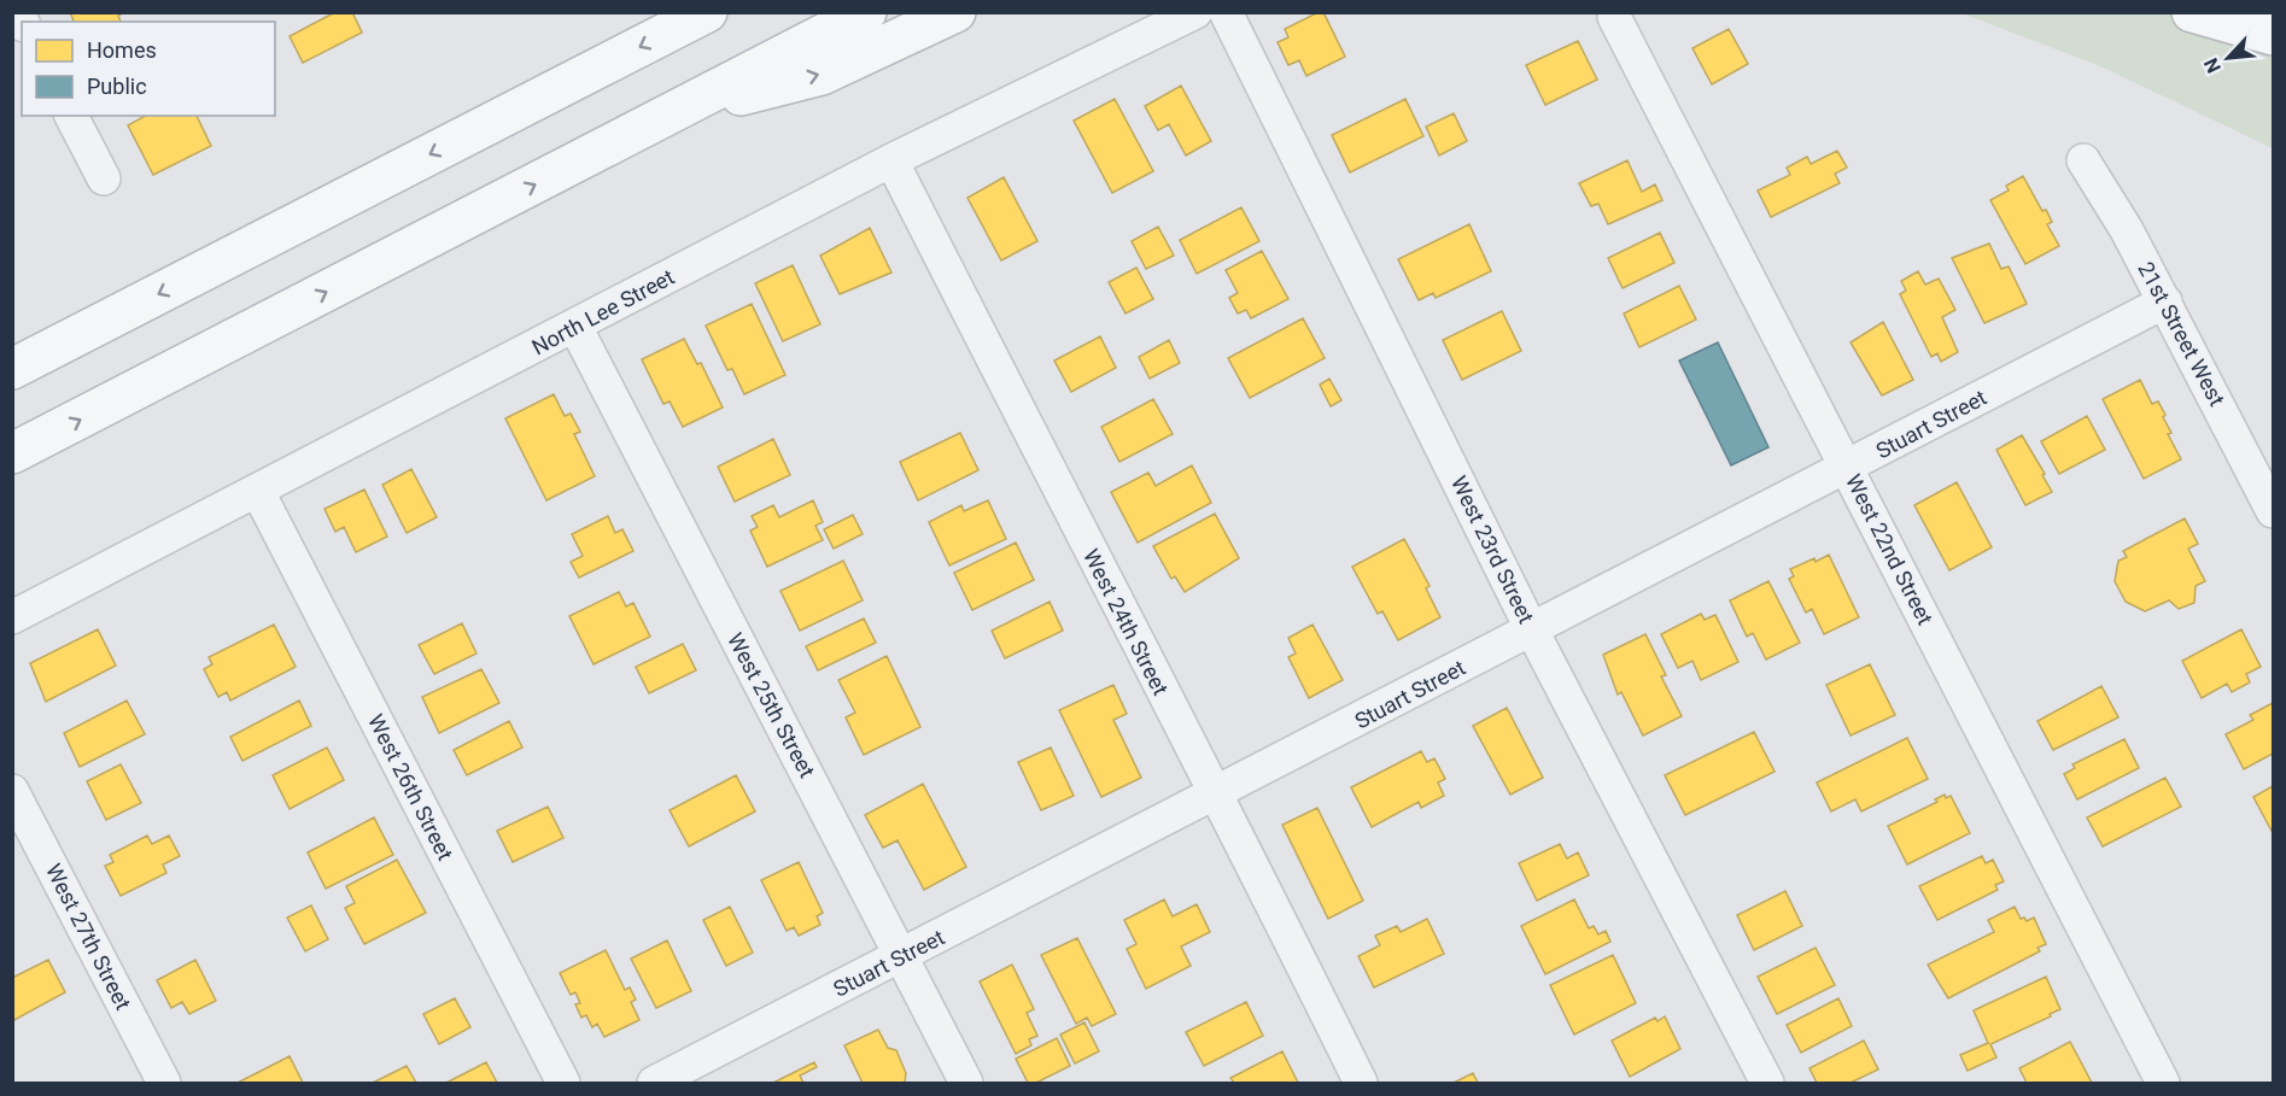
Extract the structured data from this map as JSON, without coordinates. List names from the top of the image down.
{
  "streets": {
    "street": [
      "North Lee Street",
      "21st Street West",
      "Stuart Street",
      "West 23rd Street",
      "West 22nd Street",
      "West 24th Street",
      "West 25th Street",
      "West 26th Street",
      "West 27th Street"
    ]
  },
  "crossings": [
    ["North Lee Street", "West 24th Street"],
    ["North Lee Street", "West 25th Street"],
    ["North Lee Street", "West 26th Street"],
    ["21st Street West", "Stuart Street"],
    ["Stuart Street", "West 23rd Street"],
    ["Stuart Street", "West 22nd Street"],
    ["Stuart Street", "West 24th Street"],
    ["Stuart Street", "West 25th Street"]
  ],
  "legend": ["Homes", "Public"],
  "north": "bottom left"
}
